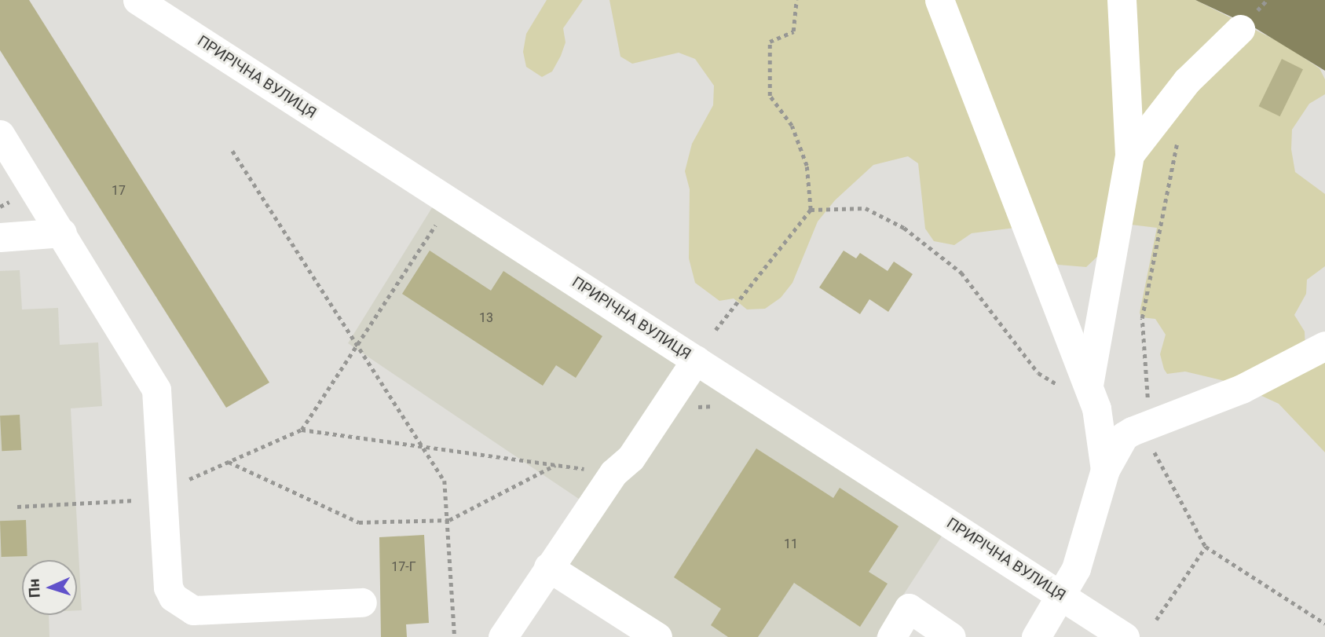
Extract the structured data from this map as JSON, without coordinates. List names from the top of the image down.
{
  "streets": {
    "street": ["ПРИРІЧНА ВУЛИЦЯ"]
  },
  "house_numbers": [
    "17",
    "13",
    "11",
    "17-Г"
  ],
  "north": "left"
}
